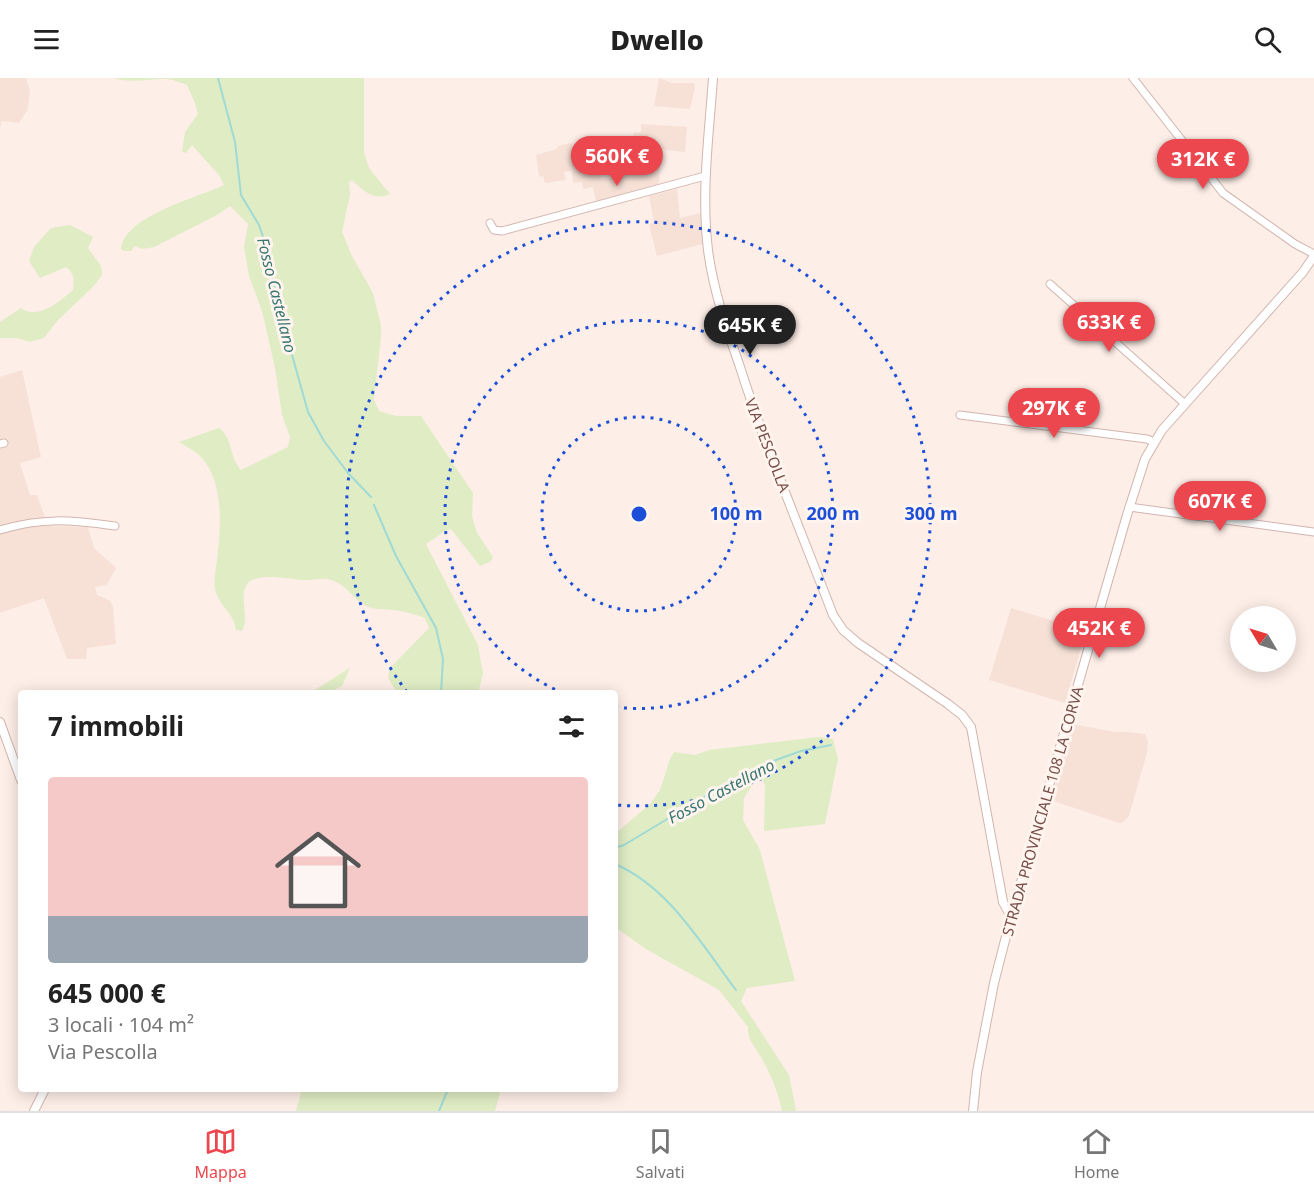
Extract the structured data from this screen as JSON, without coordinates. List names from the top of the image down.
{
  "streets": {
    "street": ["VIA PESCOLLA", "STRADA PROVINCIALE 108 LA CORVA"]
  },
  "crossings": [
    ["VIA PESCOLLA", "STRADA PROVINCIALE 108 LA CORVA"]
  ],
  "water": ["Fosso Castellano"],
  "north": "top left",
  "page": {
    "header": "Dwello",
    "price": [
      "560K €",
      "312K €",
      "633K €",
      "645K €",
      "297K €",
      "607K €",
      "452K €"
    ],
    "heading": "7 immobili",
    "list": [
      {
        "name": "645 000 €",
        "note": "3 locali · 104 m² · Via Pescolla"
      }
    ],
    "tabs": ["Mappa", "Salvati", "Home"]
  },
  "rings": ["100 m", "200 m", "300 m"]
}
